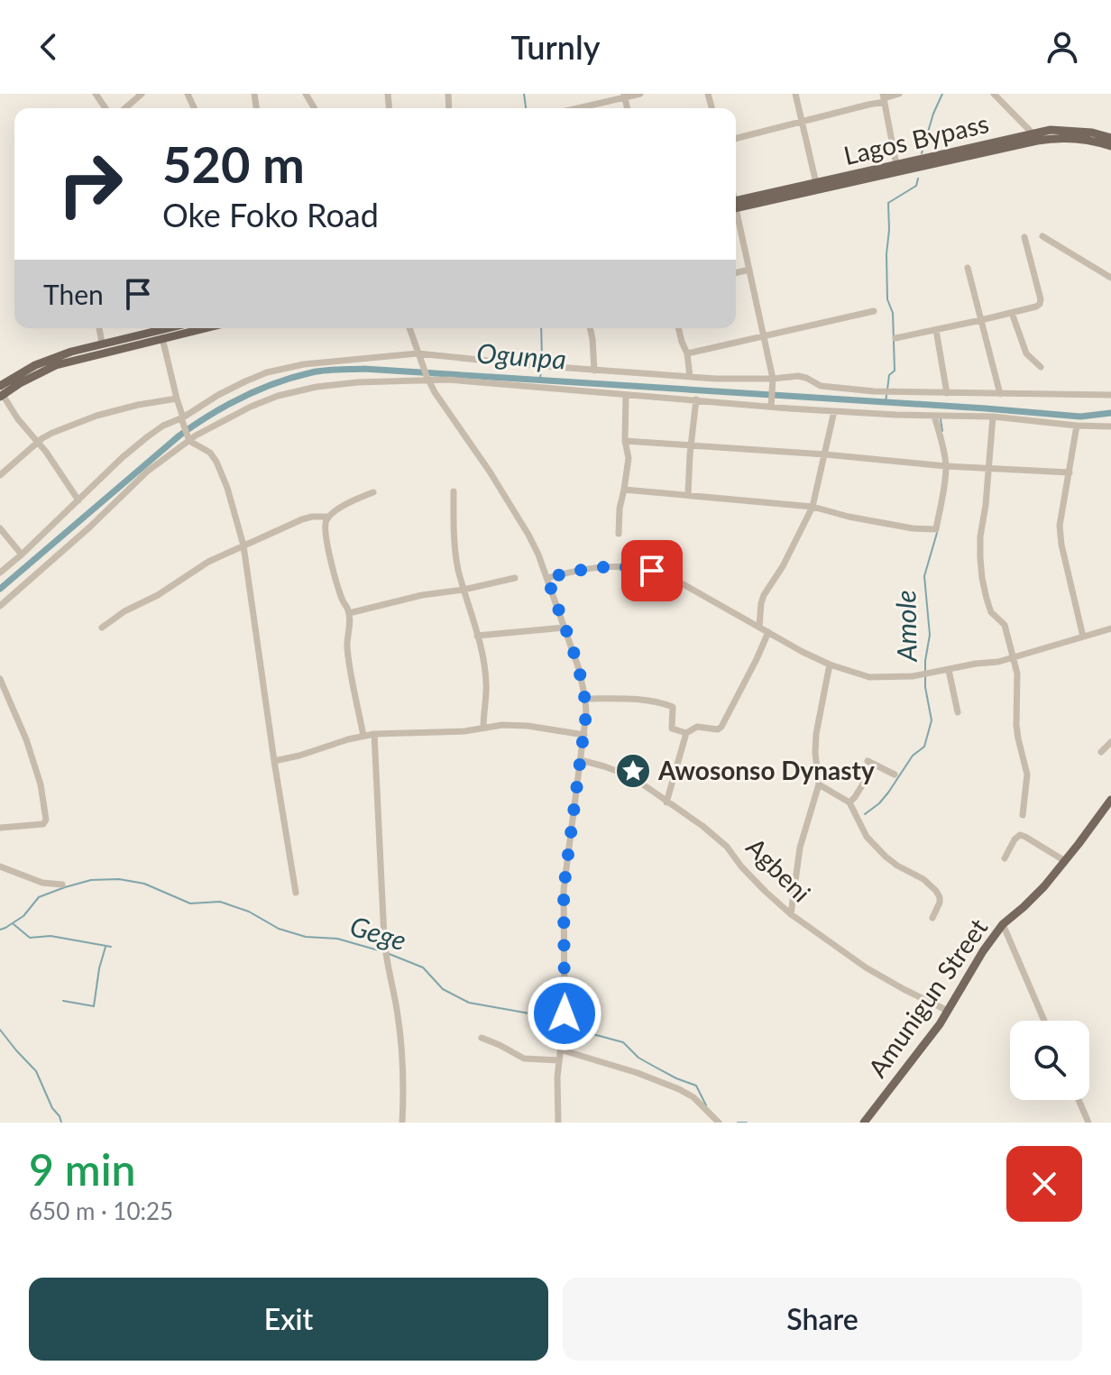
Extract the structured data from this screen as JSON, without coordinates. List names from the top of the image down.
{
  "streets": {
    "main road": ["Lagos Bypass", "Amunigun Street"],
    "street": ["Agbeni"]
  },
  "crossings": [
    ["Agbeni", "Amunigun Street"]
  ],
  "water": ["Ogunpa", "Amole", "Gege"],
  "places": {
    "place": ["Awosonso Dynasty"]
  },
  "page": {
    "header": "Turnly",
    "turn": ["520 m", "Oke Foko Road"],
    "then": "Then",
    "heading": ["9 min", "650 m · 10:25"],
    "buttons": ["Exit", "Share"]
  }
}
